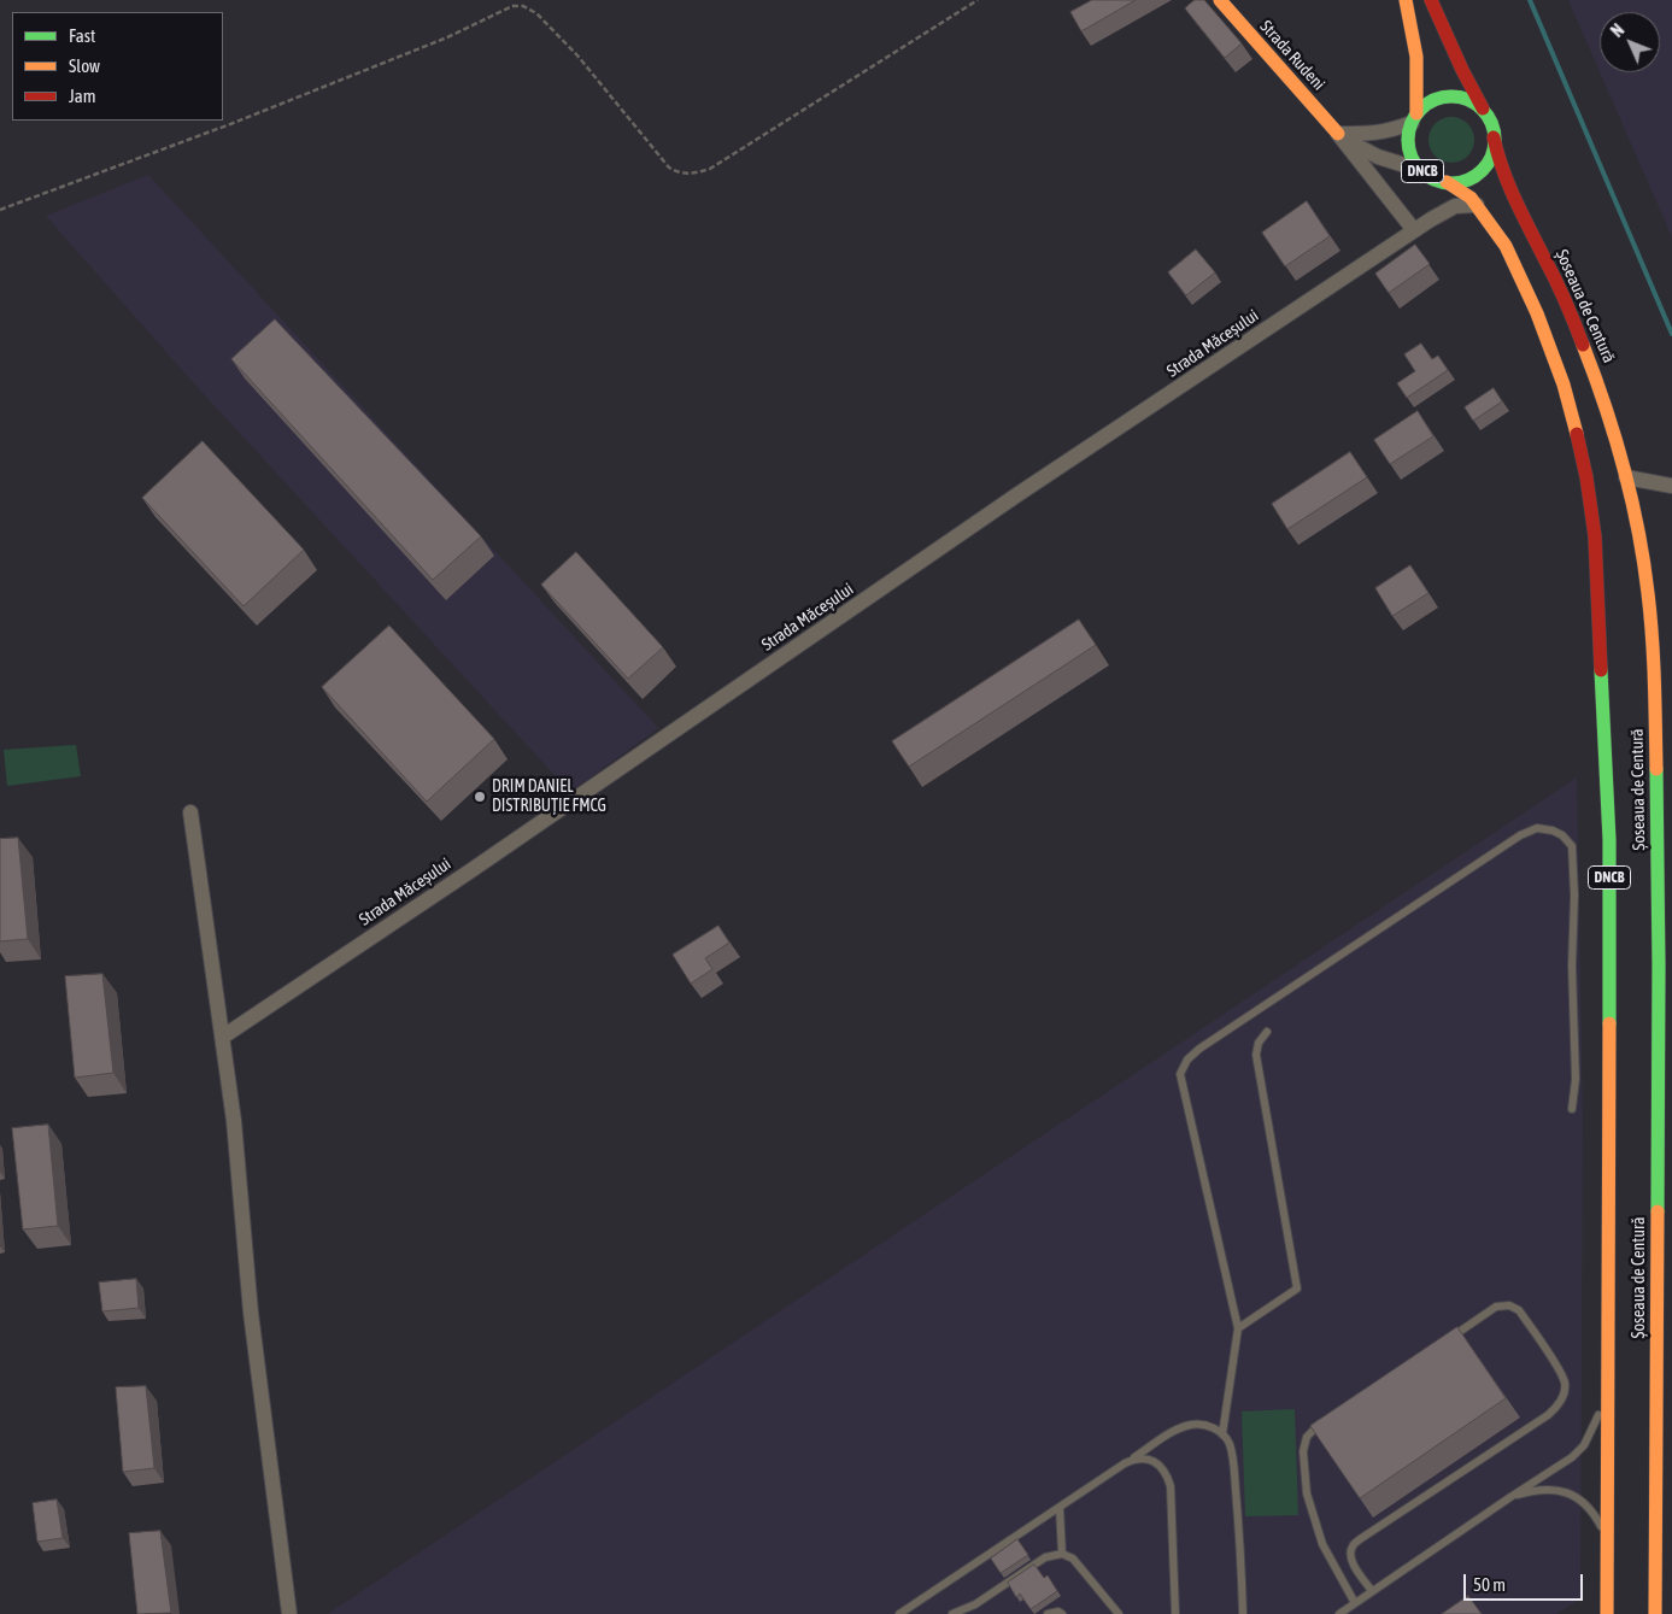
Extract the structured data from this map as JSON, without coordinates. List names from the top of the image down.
{
  "streets": {
    "main road": ["Strada Rudeni", "DNCB", "Șoseaua de Centură"],
    "street": ["Strada Măceșului"]
  },
  "crossings": [
    ["DNCB", "Șoseaua de Centură"],
    ["Șoseaua de Centură", "Strada Măceșului"]
  ],
  "places": ["DRIM DANIEL DISTRIBUȚIE FMCG"],
  "legend": ["Fast", "Slow", "Jam"],
  "scale_bar": "50 m",
  "north": "top left"
}
